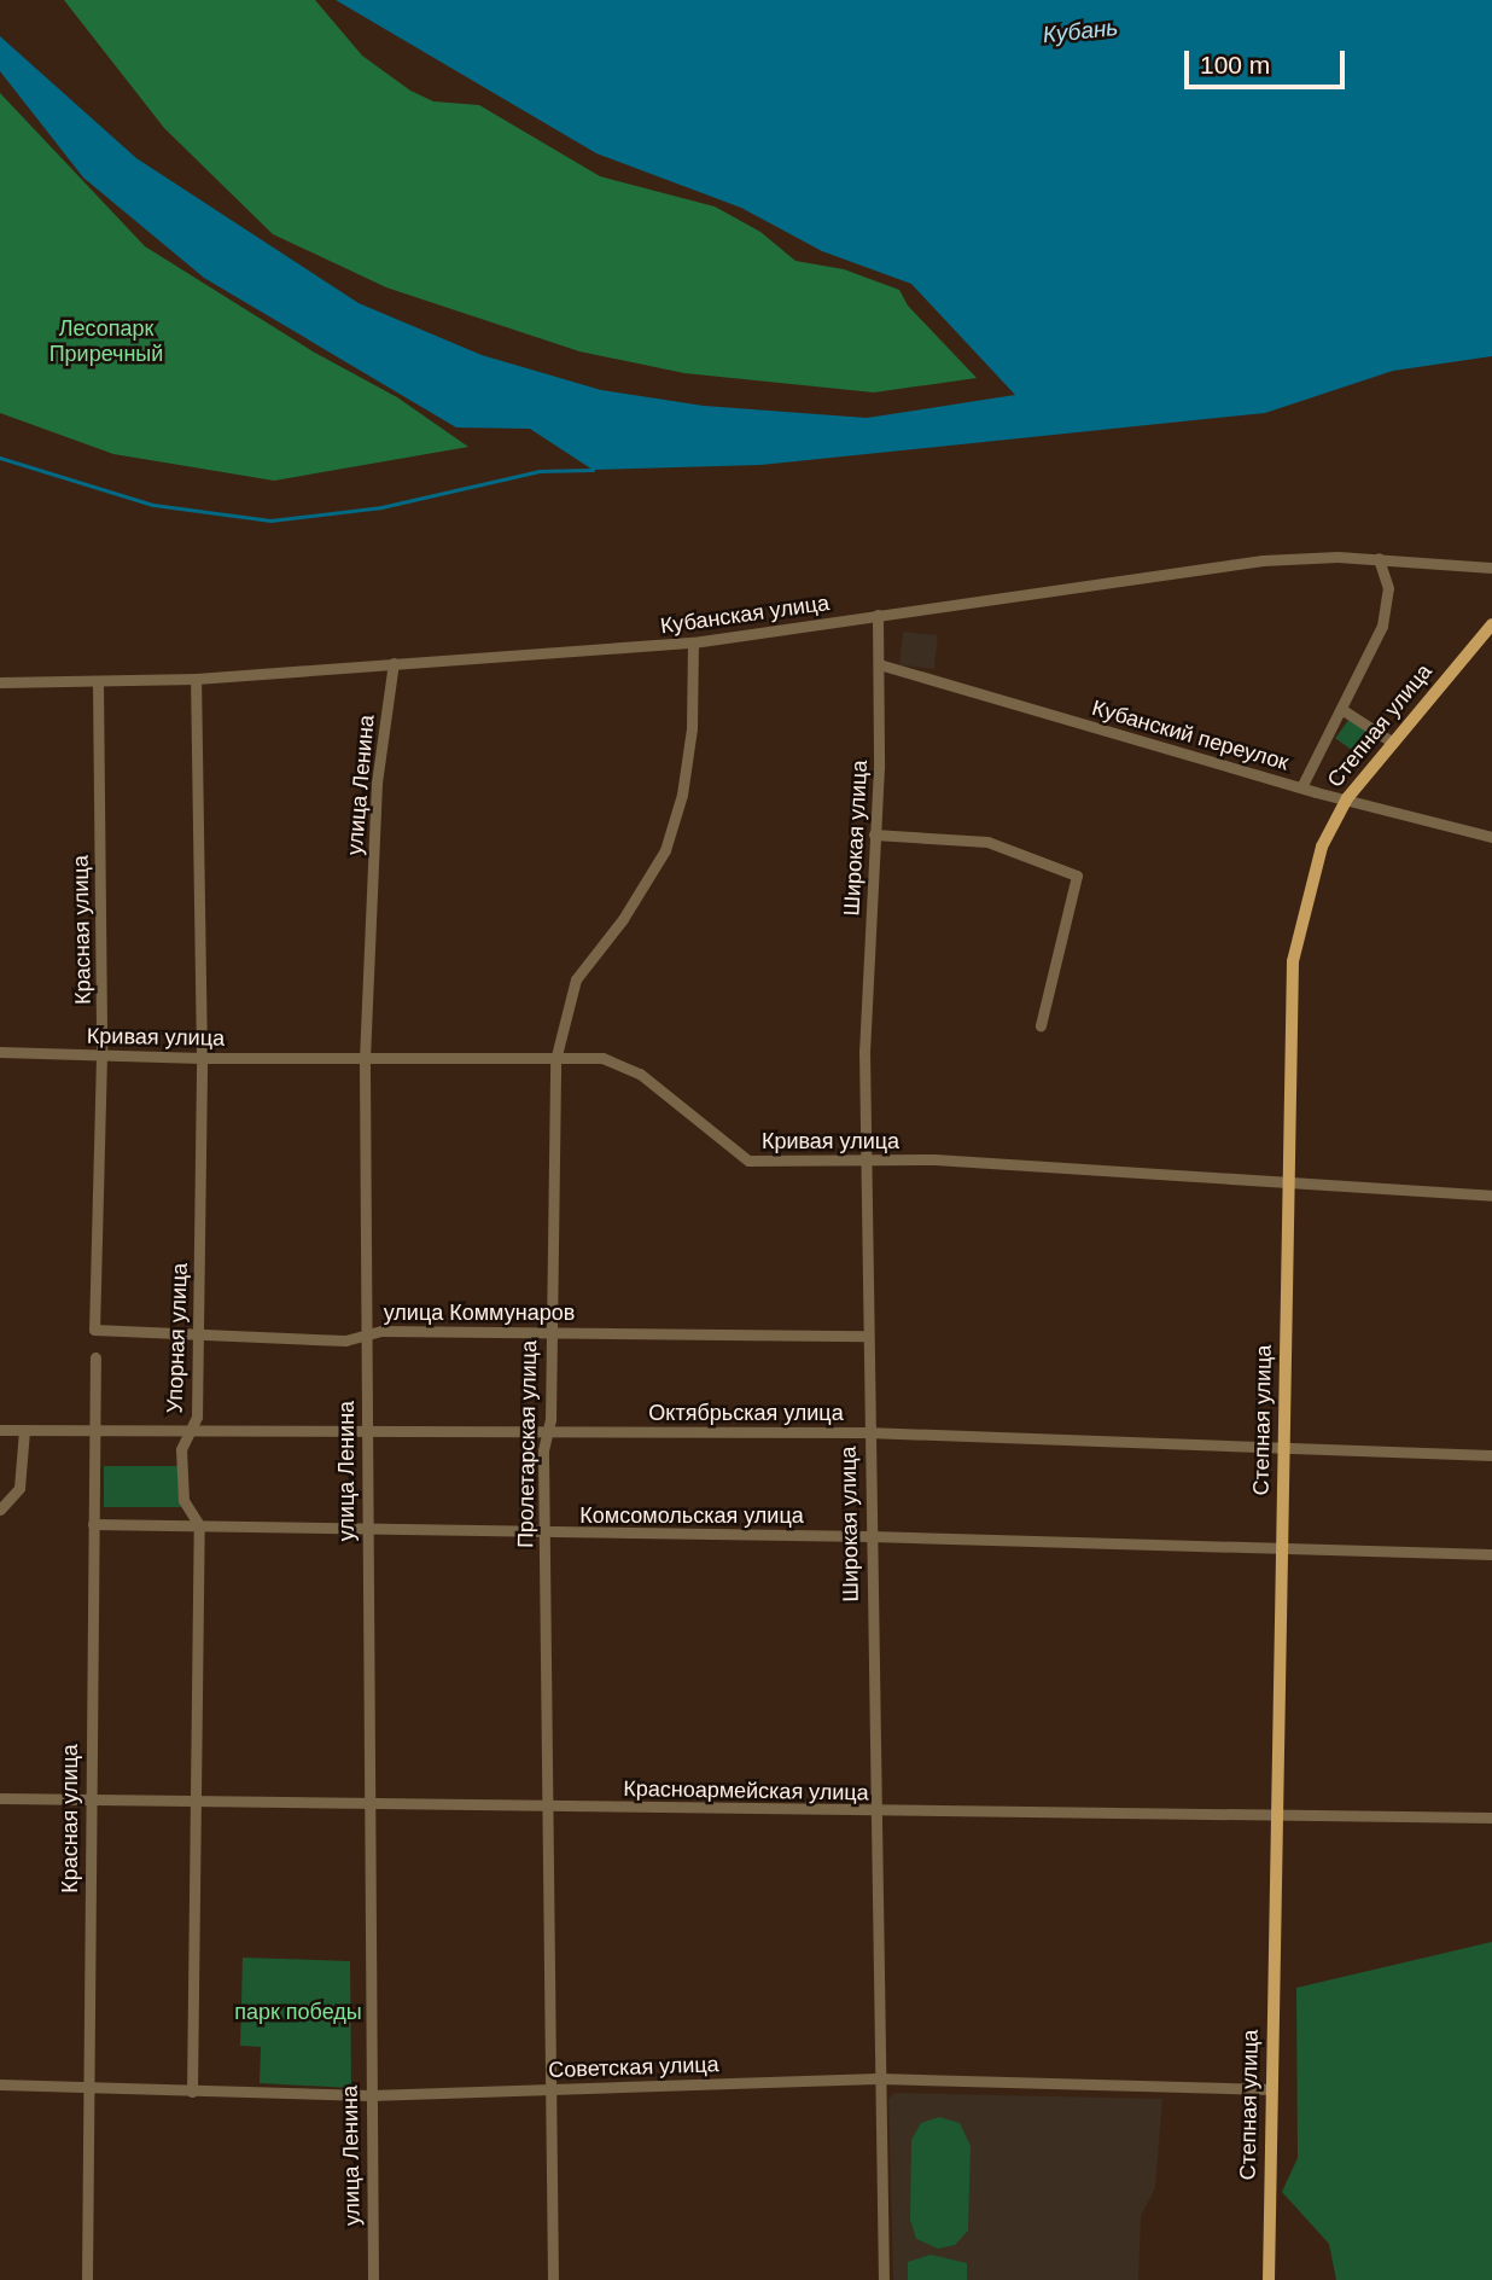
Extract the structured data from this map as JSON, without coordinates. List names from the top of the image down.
{
  "streets": {
    "main road": ["Степная улица"],
    "street": [
      "Кубанская улица",
      "Кубанский переулок",
      "улица Ленина",
      "Широкая улица",
      "Красная улица",
      "Кривая улица",
      "улица Коммунаров",
      "Упорная улица",
      "Октябрьская улица",
      "Пролетарская улица",
      "Комсомольская улица",
      "Красноармейская улица",
      "Советская улица"
    ]
  },
  "crossings": [
    ["Кубанская улица", "улица Ленина"],
    ["Кубанская улица", "Широкая улица"],
    ["Кубанская улица", "Красная улица"],
    ["Кубанская улица", "Упорная улица"],
    ["Кубанская улица", "Пролетарская улица"],
    ["Степная улица", "Кубанский переулок"],
    ["Степная улица", "Кривая улица"],
    ["Степная улица", "Октябрьская улица"],
    ["Степная улица", "Комсомольская улица"],
    ["Степная улица", "Красноармейская улица"],
    ["Степная улица", "Советская улица"],
    ["Кубанский переулок", "Широкая улица"],
    ["улица Ленина", "Кривая улица"],
    ["улица Ленина", "улица Коммунаров"],
    ["улица Ленина", "Октябрьская улица"],
    ["улица Ленина", "Комсомольская улица"],
    ["улица Ленина", "Красноармейская улица"],
    ["улица Ленина", "Советская улица"],
    ["Широкая улица", "Кривая улица"],
    ["Широкая улица", "улица Коммунаров"],
    ["Широкая улица", "Октябрьская улица"],
    ["Широкая улица", "Комсомольская улица"],
    ["Широкая улица", "Красноармейская улица"],
    ["Широкая улица", "Советская улица"],
    ["Красная улица", "Кривая улица"],
    ["Красная улица", "улица Коммунаров"],
    ["Красная улица", "Октябрьская улица"],
    ["Красная улица", "Комсомольская улица"],
    ["Красная улица", "Красноармейская улица"],
    ["Красная улица", "Советская улица"],
    ["Кривая улица", "Упорная улица"],
    ["Кривая улица", "Пролетарская улица"],
    ["улица Коммунаров", "Упорная улица"],
    ["улица Коммунаров", "Пролетарская улица"],
    ["Упорная улица", "Октябрьская улица"],
    ["Упорная улица", "Комсомольская улица"],
    ["Упорная улица", "Красноармейская улица"],
    ["Упорная улица", "Советская улица"],
    ["Октябрьская улица", "Пролетарская улица"],
    ["Пролетарская улица", "Комсомольская улица"],
    ["Пролетарская улица", "Красноармейская улица"],
    ["Пролетарская улица", "Советская улица"]
  ],
  "water": ["Кубань"],
  "parks": ["Лесопарк Приречный", "парк победы"],
  "scale_bar": "100 m"
}
